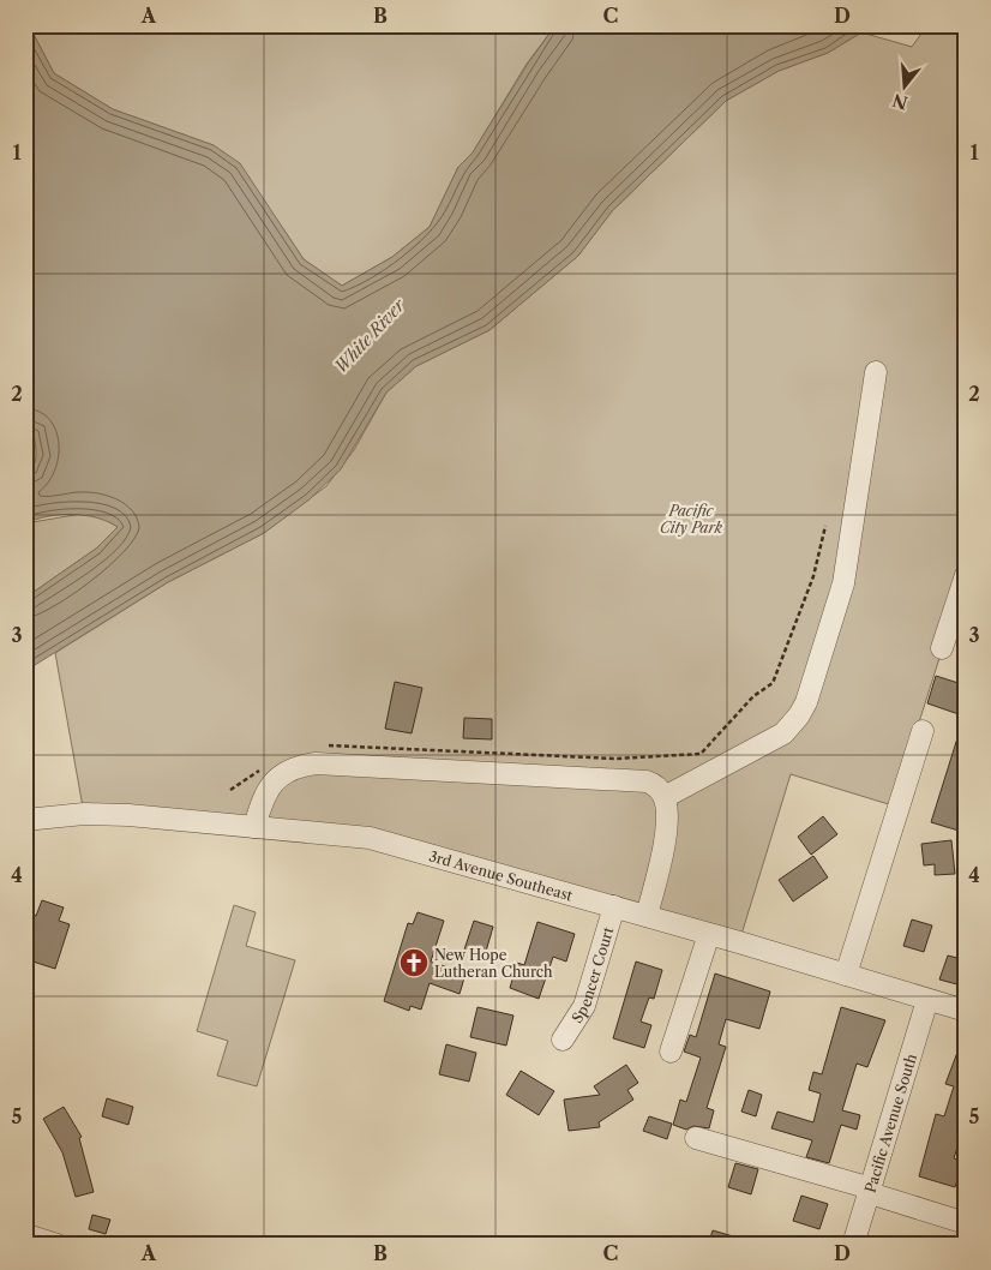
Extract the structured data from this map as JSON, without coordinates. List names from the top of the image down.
{
  "streets": {
    "street": ["3rd Avenue Southeast", "Spencer Court", "Pacific Avenue South"]
  },
  "crossings": [
    ["3rd Avenue Southeast", "Spencer Court"],
    ["3rd Avenue Southeast", "Pacific Avenue South"]
  ],
  "water": ["White River"],
  "parks": ["Pacific City Park"],
  "places": {
    "church": ["New Hope Lutheran Church"]
  },
  "north": "bottom",
  "grid": {
    "columns": [
      "A",
      "B",
      "C",
      "D"
    ],
    "rows": [
      "1",
      "2",
      "3",
      "4",
      "5"
    ]
  }
}
